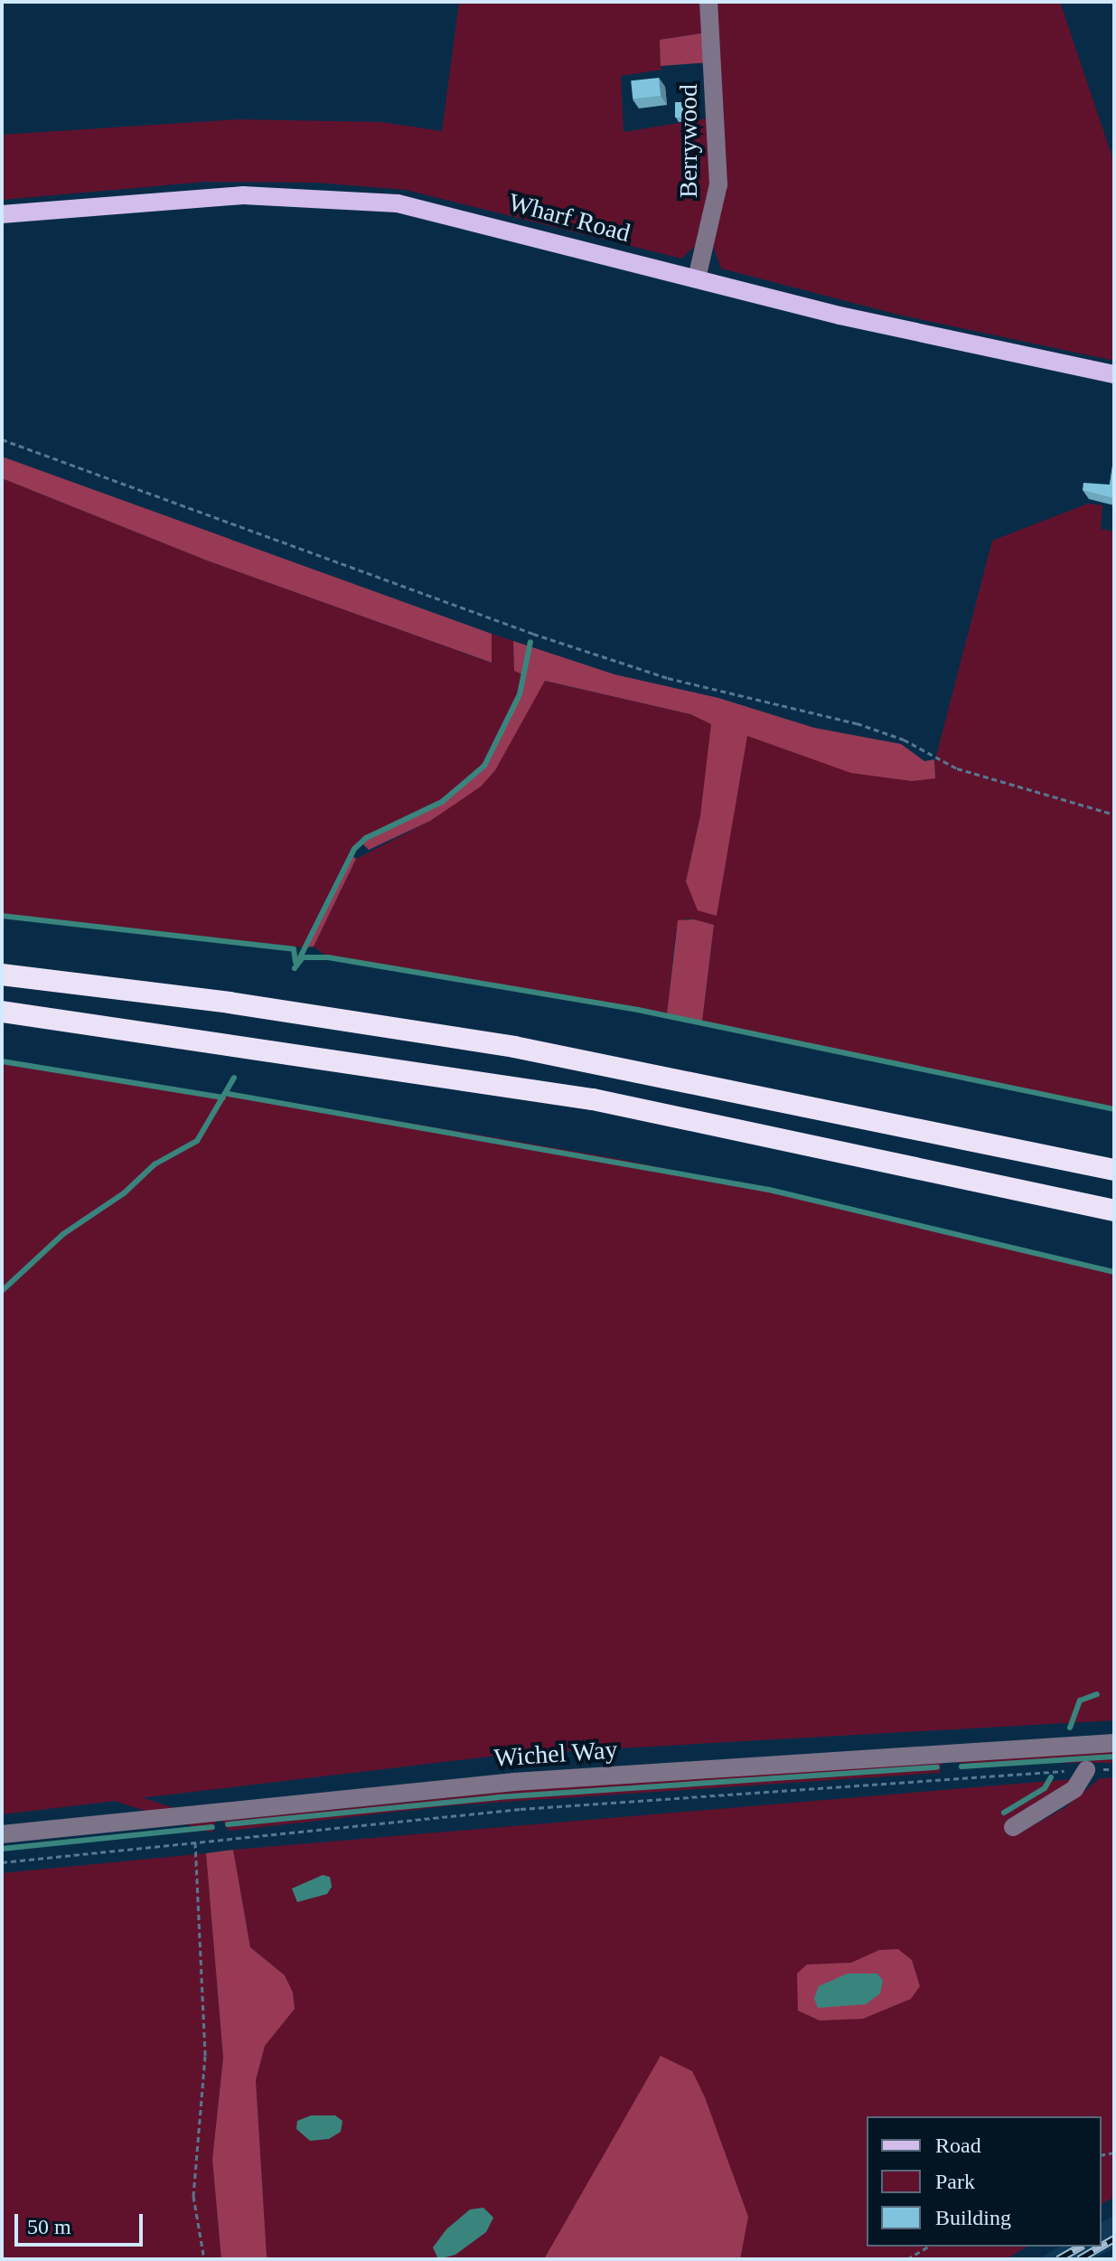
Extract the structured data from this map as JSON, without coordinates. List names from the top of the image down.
{
  "streets": {
    "main road": ["Wharf Road"],
    "street": ["Berrywood", "Wichel Way"]
  },
  "crossings": [
    ["Berrywood", "Wharf Road"]
  ],
  "legend": ["Road", "Park", "Building"],
  "scale_bar": "50 m"
}
